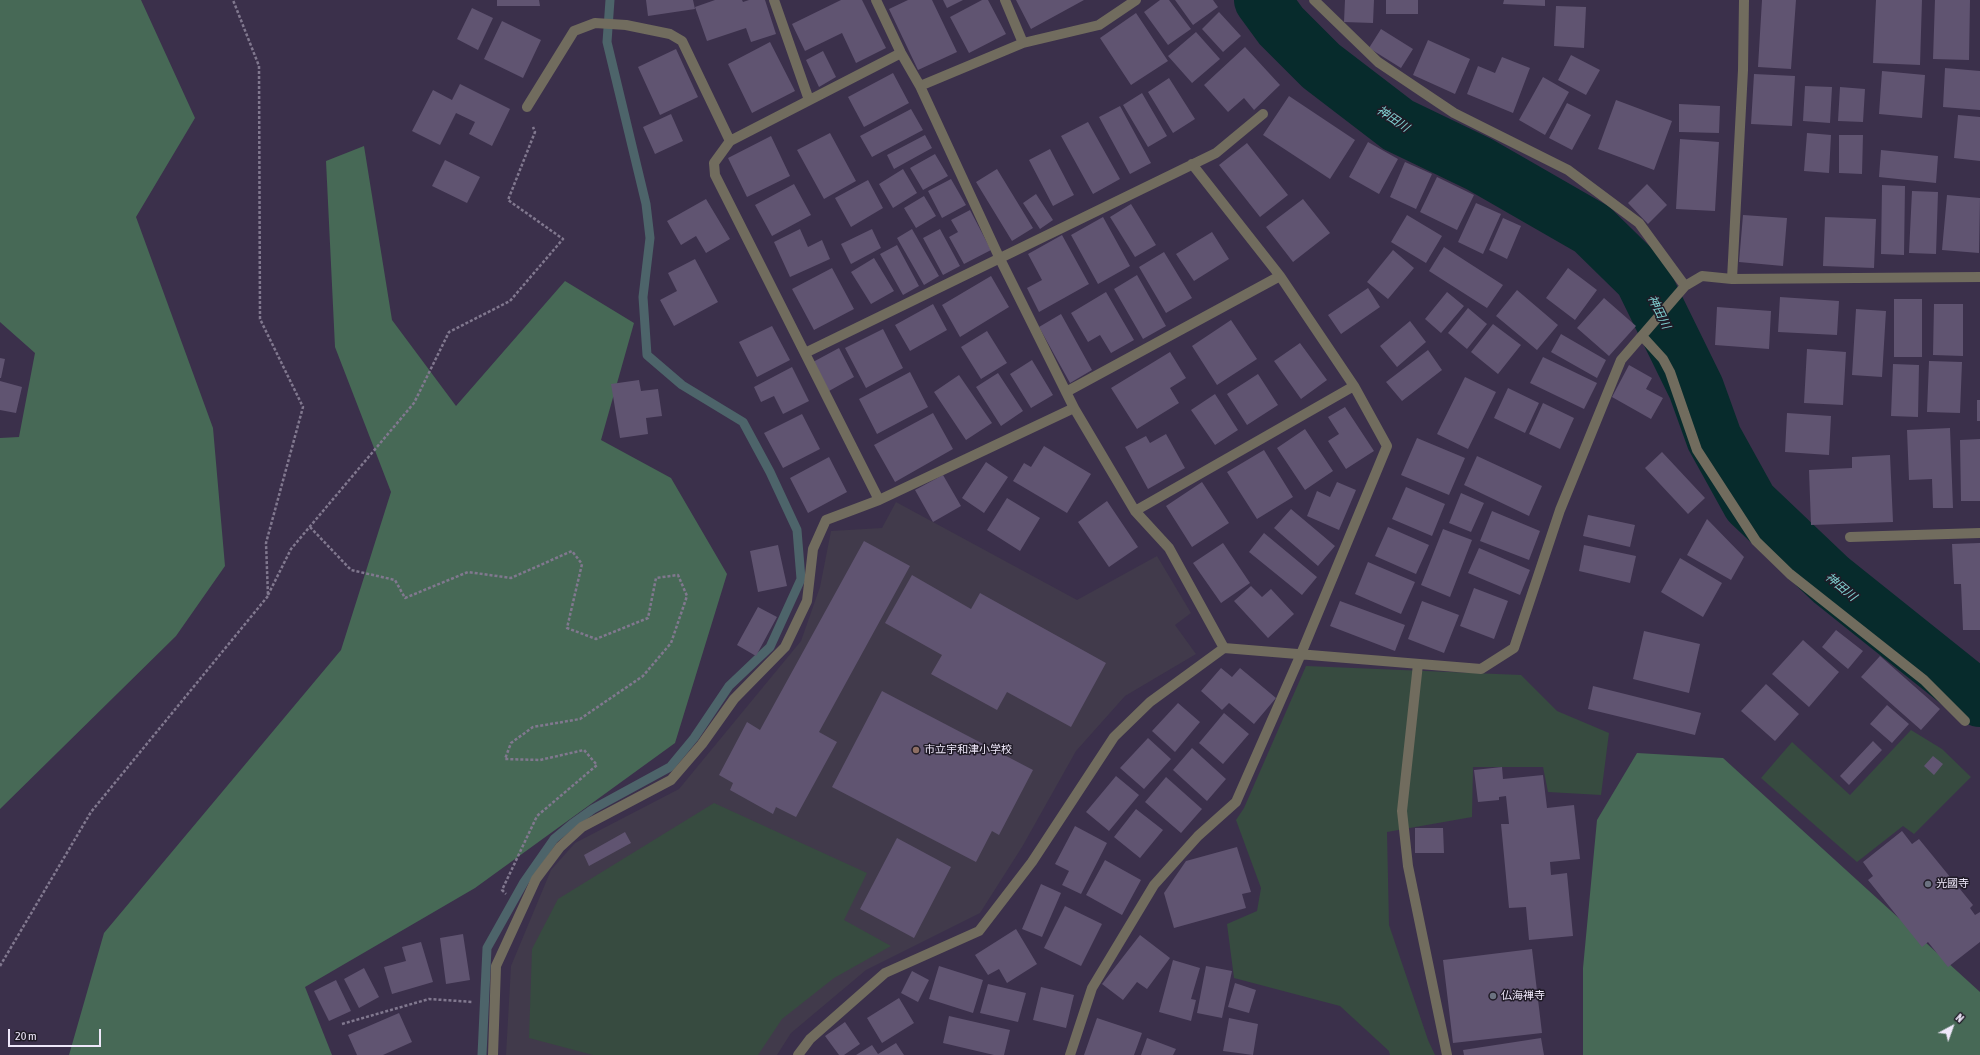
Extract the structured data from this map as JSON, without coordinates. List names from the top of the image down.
{
  "water": ["神田川"],
  "places": ["市立宇和津小学校", "光國寺", "仏海禅寺"],
  "scale_bar": "20 m",
  "north": "top right"
}
